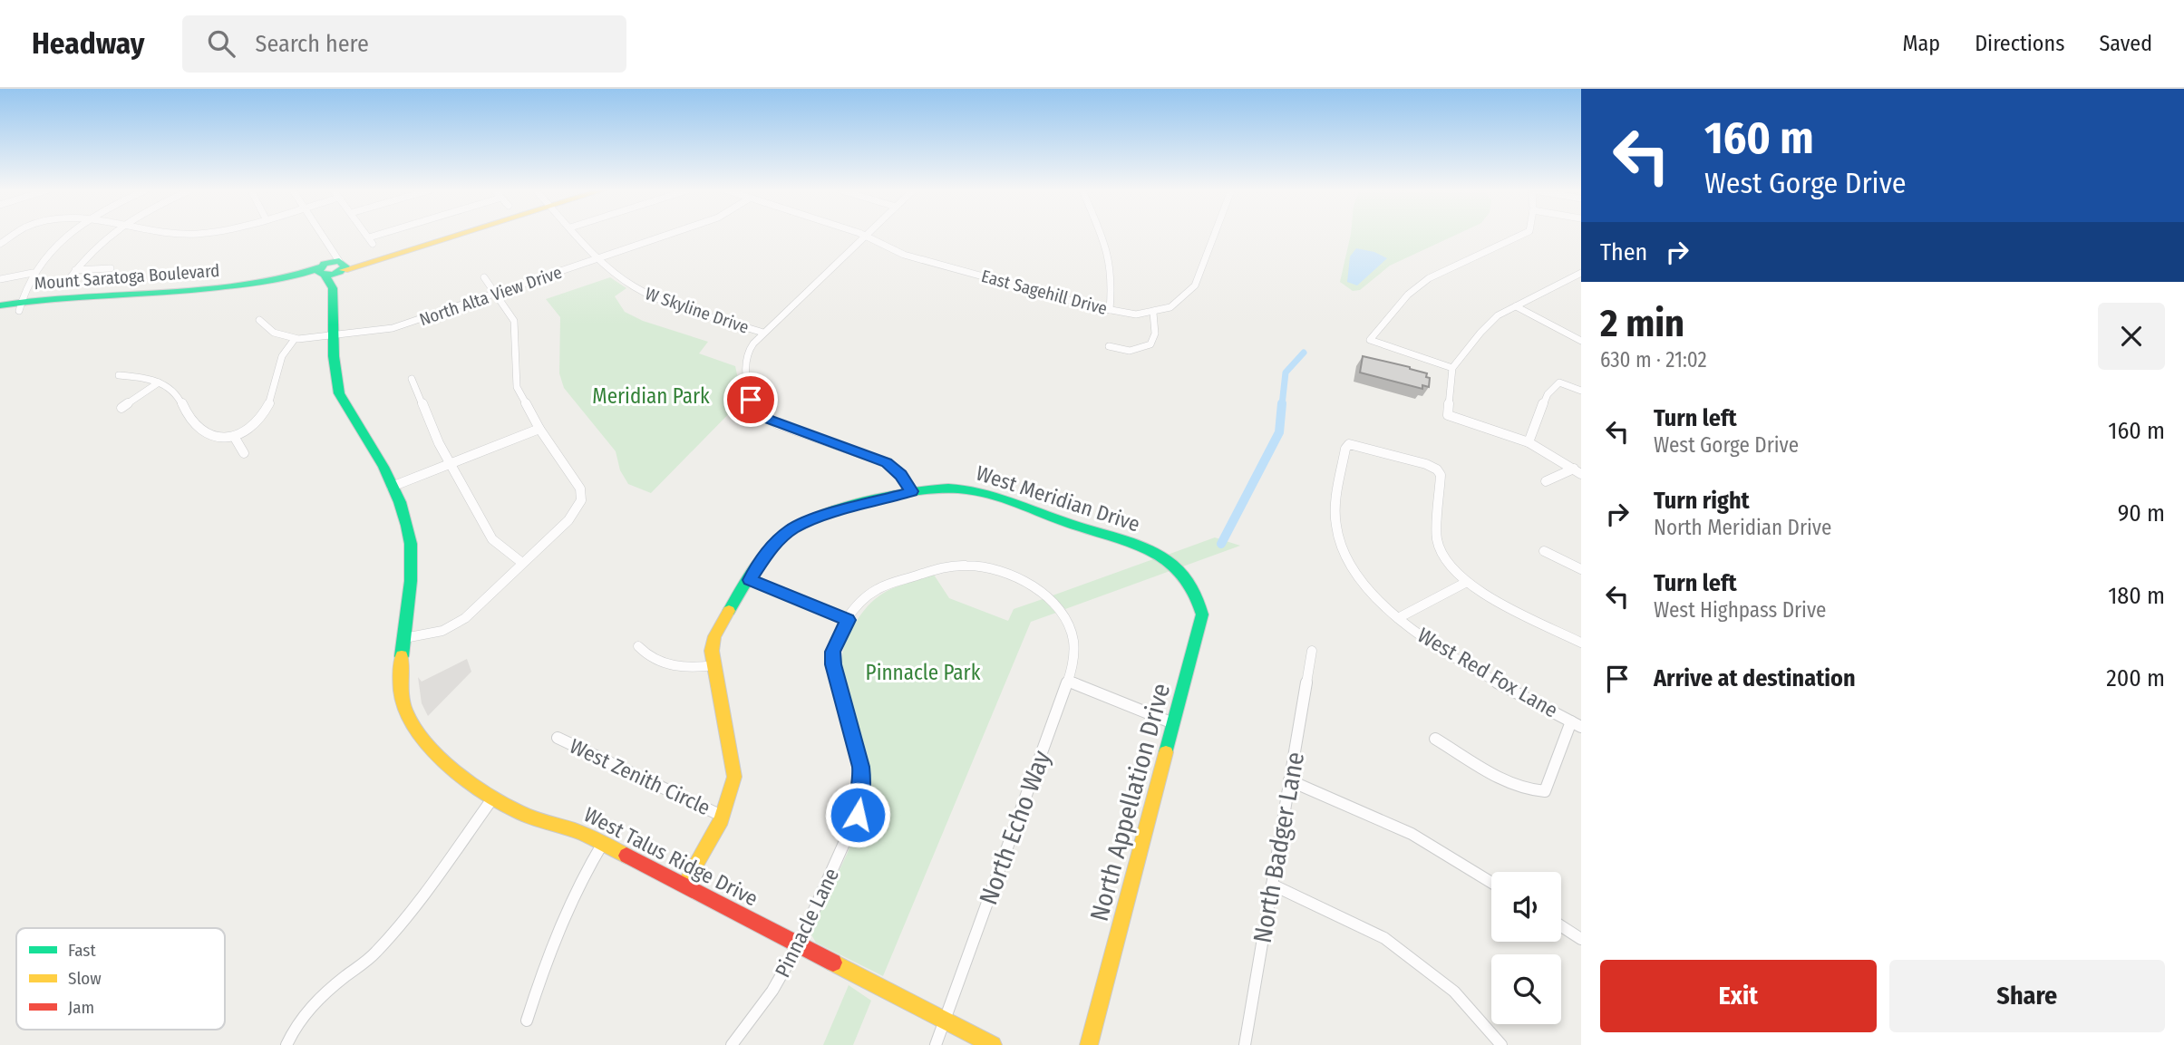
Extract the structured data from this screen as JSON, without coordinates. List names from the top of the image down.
{
  "streets": {
    "street": [
      "Mount Saratoga Boulevard",
      "East Sagehill Drive",
      "North Alta View Drive",
      "W Skyline Drive",
      "West Meridian Drive",
      "West Red Fox Lane",
      "West Zenith Circle",
      "North Appellation Drive",
      "North Echo Way",
      "North Badger Lane",
      "West Talus Ridge Drive",
      "Pinnacle Lane"
    ]
  },
  "crossings": [
    ["Mount Saratoga Boulevard", "West Talus Ridge Drive"],
    ["North Alta View Drive", "W Skyline Drive"],
    ["North Alta View Drive", "West Talus Ridge Drive"],
    ["West Meridian Drive", "West Zenith Circle"],
    ["West Meridian Drive", "North Appellation Drive"],
    ["West Meridian Drive", "West Talus Ridge Drive"],
    ["North Echo Way", "West Talus Ridge Drive"],
    ["North Echo Way", "Pinnacle Lane"],
    ["West Talus Ridge Drive", "Pinnacle Lane"]
  ],
  "parks": ["Meridian Park", "Pinnacle Park"],
  "legend": ["Fast", "Slow", "Jam"],
  "page": {
    "header": "Headway",
    "search": "Search here",
    "nav": ["Map", "Directions", "Saved"],
    "turn": ["160 m", "West Gorge Drive"],
    "then": "Then",
    "heading": ["2 min", "630 m · 21:02"],
    "list": [
      {
        "name": "Turn left",
        "note": "West Gorge Drive",
        "value": "160 m"
      },
      {
        "name": "Turn right",
        "note": "North Meridian Drive",
        "value": "90 m"
      },
      {
        "name": "Turn left",
        "note": "West Highpass Drive",
        "value": "180 m"
      },
      {
        "name": "Arrive at destination",
        "value": "200 m"
      }
    ],
    "buttons": ["Exit", "Share"]
  }
}
